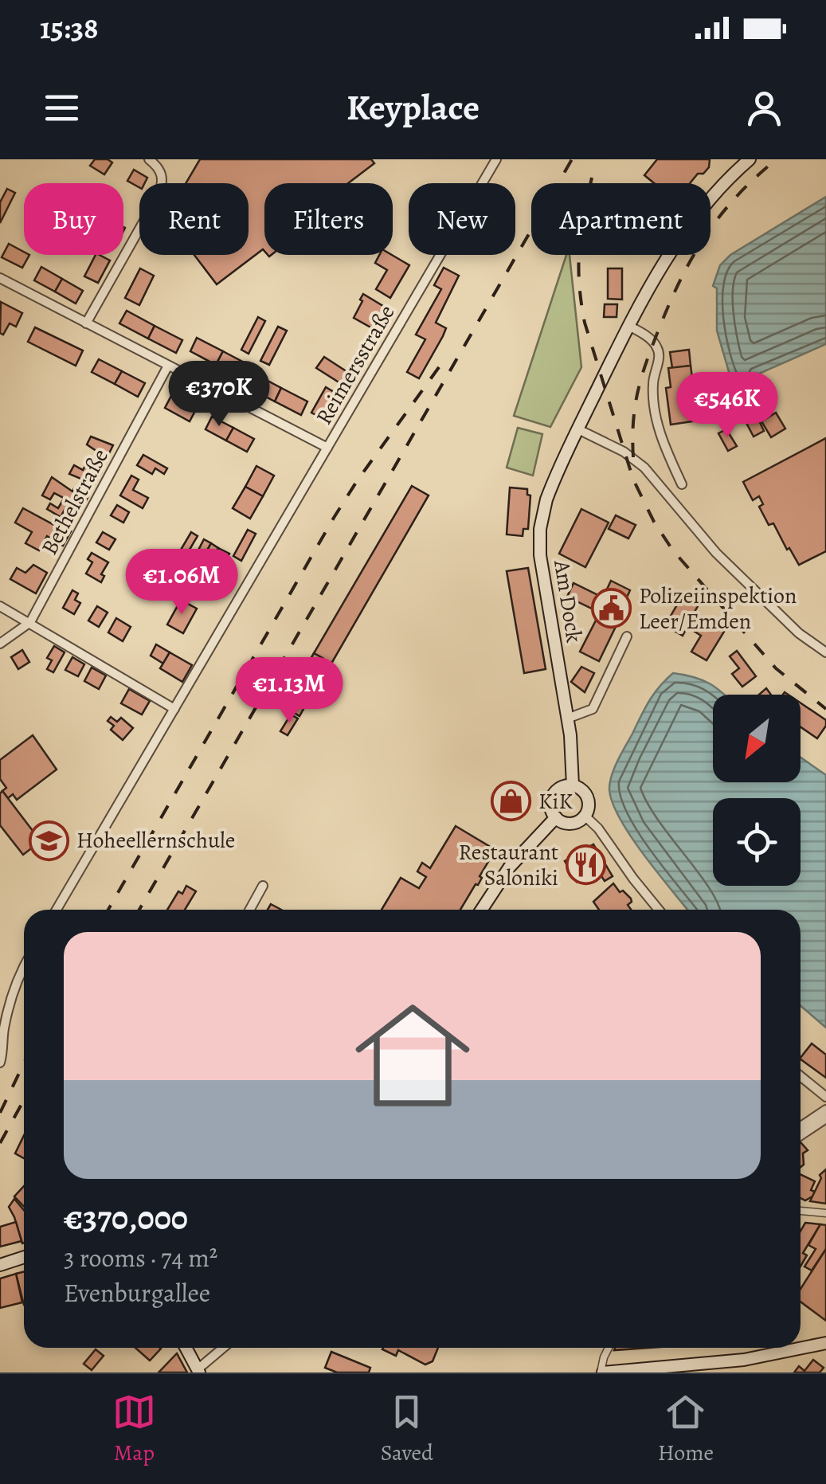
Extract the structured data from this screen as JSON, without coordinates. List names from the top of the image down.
{
  "streets": {
    "main road": ["Am Dock"],
    "street": ["Reimersstraße", "Bethelstraße"]
  },
  "places": {
    "public building": ["Polizeiinspektion Leer/Emden"],
    "shop": ["KiK"],
    "school or university": ["Hoheellernschule"],
    "restaurant": ["Restaurant Saloniki"]
  },
  "north": "bottom left",
  "page": {
    "status": "15:38",
    "header": "Keyplace",
    "chip": [
      "Buy",
      "Rent",
      "Filters",
      "New",
      "Apartment"
    ],
    "price": [
      "€370K",
      "€546K",
      "€1.06M",
      "€1.13M"
    ],
    "list": [
      {
        "name": "€370,000",
        "note": "3 rooms · 74 m² · Evenburgallee"
      }
    ],
    "tabs": ["Map", "Saved", "Home"]
  }
}
